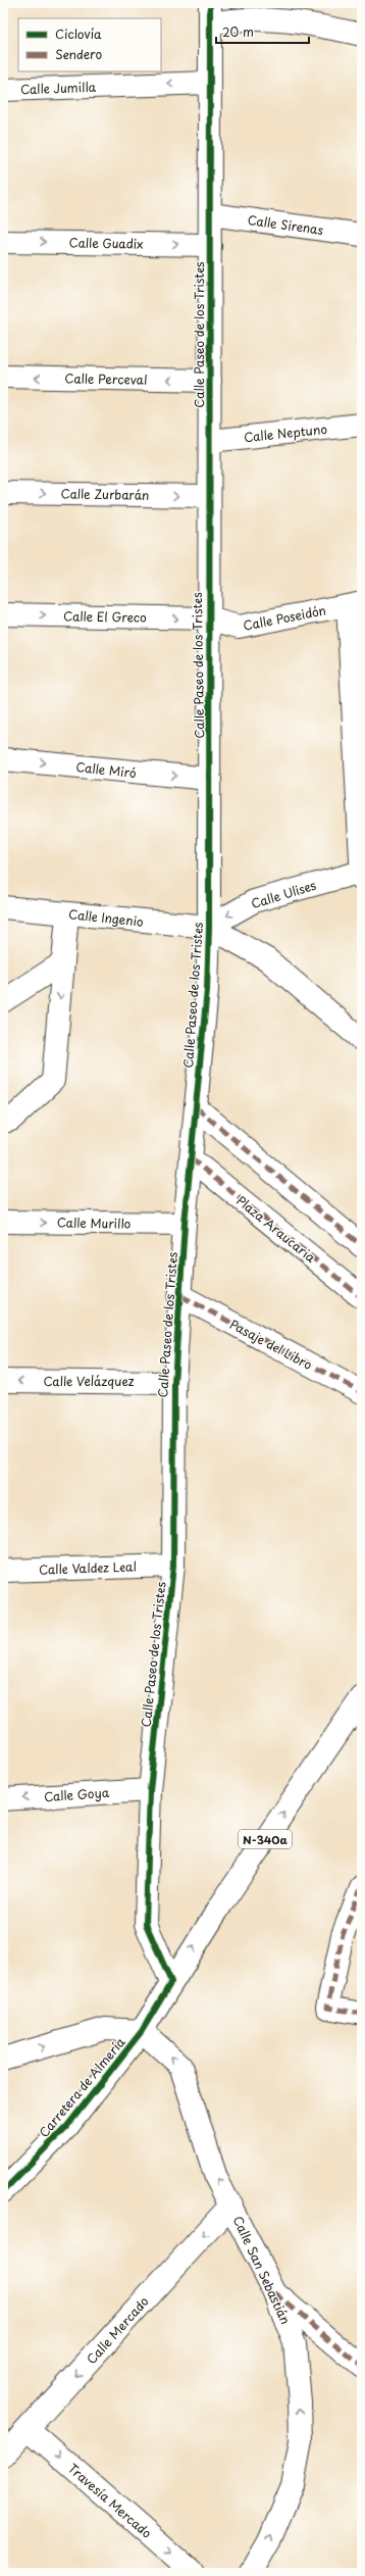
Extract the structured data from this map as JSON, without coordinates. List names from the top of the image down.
{
  "streets": {
    "main road": [
      "Calle Jumilla",
      "Calle Sirenas",
      "Calle Guadix",
      "Calle Paseo de los Tristes",
      "Calle Perceval",
      "Calle Neptuno",
      "Calle Zurbarán",
      "Calle El Greco",
      "Calle Poseidón",
      "Calle Miró",
      "Calle Ulises",
      "Calle Ingenio",
      "Calle Murillo",
      "Plaza Araucaria",
      "Pasaje del Libro",
      "Calle Velázquez",
      "Calle Valdez Leal",
      "Calle Goya",
      "N-340a",
      "Carretera de Almería",
      "Calle San Sebastián",
      "Calle Mercado",
      "Travesía Mercado"
    ]
  },
  "crossings": [
    ["Calle Jumilla", "Calle Paseo de los Tristes"],
    ["Calle Sirenas", "Calle Paseo de los Tristes"],
    ["Calle Guadix", "Calle Paseo de los Tristes"],
    ["Calle Paseo de los Tristes", "Calle Perceval"],
    ["Calle Paseo de los Tristes", "Calle Neptuno"],
    ["Calle Paseo de los Tristes", "Calle Zurbarán"],
    ["Calle Paseo de los Tristes", "Calle El Greco"],
    ["Calle Paseo de los Tristes", "Calle Poseidón"],
    ["Calle Paseo de los Tristes", "Calle Miró"],
    ["Calle Paseo de los Tristes", "Calle Ulises"],
    ["Calle Paseo de los Tristes", "Calle Ingenio"],
    ["Calle Paseo de los Tristes", "Calle Murillo"],
    ["Calle Paseo de los Tristes", "Plaza Araucaria"],
    ["Calle Paseo de los Tristes", "Pasaje del Libro"],
    ["Calle Paseo de los Tristes", "Calle Velázquez"],
    ["Calle Paseo de los Tristes", "Calle Valdez Leal"],
    ["Calle Paseo de los Tristes", "Calle Goya"],
    ["Calle Paseo de los Tristes", "N-340a"],
    ["Calle El Greco", "Calle Poseidón"],
    ["Calle Ulises", "Calle Ingenio"],
    ["N-340a", "Carretera de Almería"],
    ["N-340a", "Calle San Sebastián"],
    ["Carretera de Almería", "Calle San Sebastián"],
    ["Calle San Sebastián", "Calle Mercado"],
    ["Calle Mercado", "Travesía Mercado"]
  ],
  "one_way": [
    "Calle Jumilla",
    "Calle Guadix",
    "Calle Perceval",
    "Calle Zurbarán",
    "Calle El Greco",
    "Calle Miró",
    "Calle Ulises",
    "Calle Murillo",
    "Calle Velázquez",
    "Calle Goya",
    "Calle San Sebastián",
    "Calle Mercado",
    "Travesía Mercado"
  ],
  "legend": ["Ciclovía", "Sendero"],
  "scale_bar": "20 m"
}
